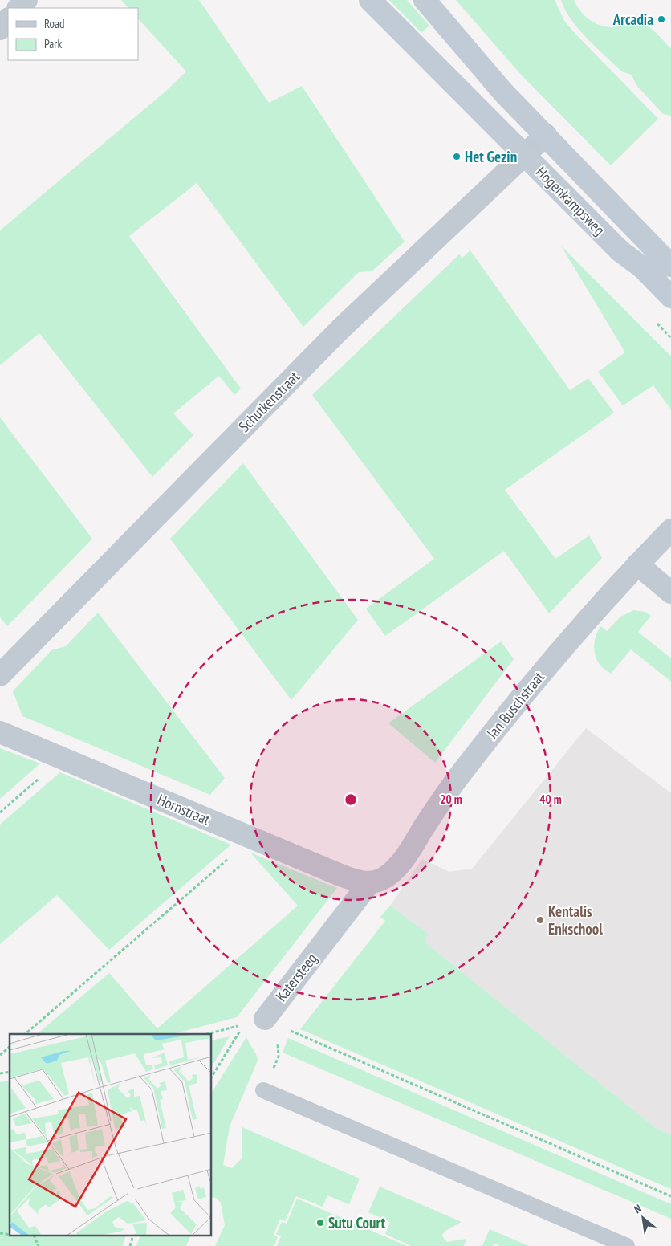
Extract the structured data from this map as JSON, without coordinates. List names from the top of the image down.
{
  "streets": {
    "street": [
      "Hogenkampsweg",
      "Schutkenstraat",
      "Jan Buschstraat",
      "Hornstraat",
      "Katersteeg"
    ]
  },
  "crossings": [
    ["Hogenkampsweg", "Schutkenstraat"],
    ["Jan Buschstraat", "Hornstraat"],
    ["Jan Buschstraat", "Katersteeg"],
    ["Hornstraat", "Katersteeg"]
  ],
  "places": [
    "Arcadia",
    "Het Gezin",
    "Kentalis Enkschool",
    "Sutu Court"
  ],
  "legend": ["Road", "Park"],
  "north": "top left",
  "rings": ["20 m", "40 m"]
}
